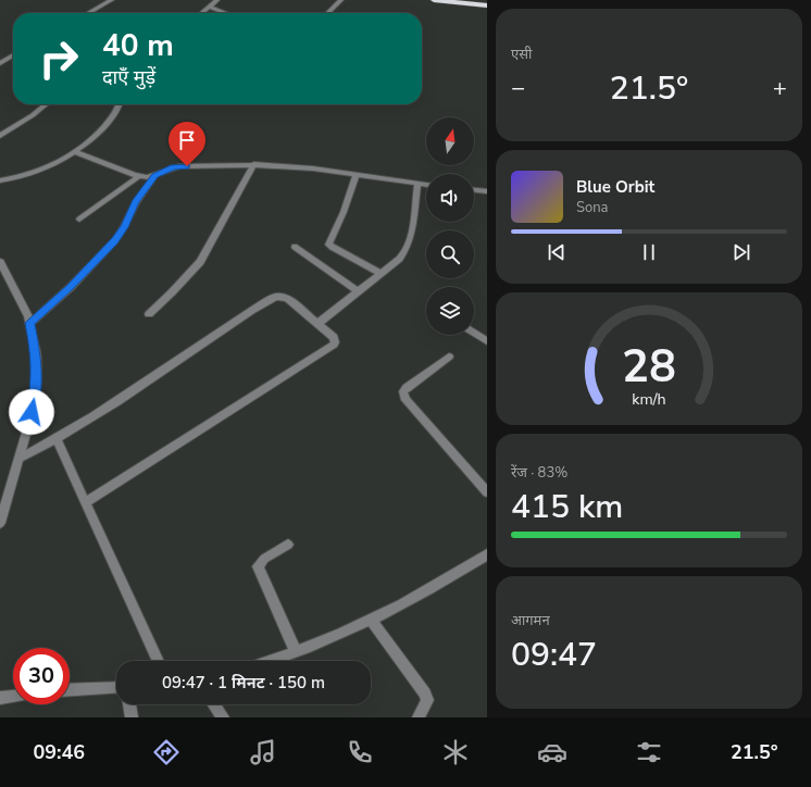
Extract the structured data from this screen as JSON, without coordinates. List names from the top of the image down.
{
  "north": "top",
  "page": {
    "tile": [
      "एसी",
      ["रेंज · 83%", "415 km"],
      ["आगमन", "09:47"]
    ],
    "turn": ["40 m", "दाएँ मुड़ें"],
    "heat": ["−", "21.5°", "+"],
    "song": ["Blue Orbit", "Sona"],
    "limit": "30",
    "trip": "09:47 · 1 मिनट · 150 m",
    "tabs": ["09:46", "21.5°"],
    "gauge": ["28", "km/h"]
  }
}
